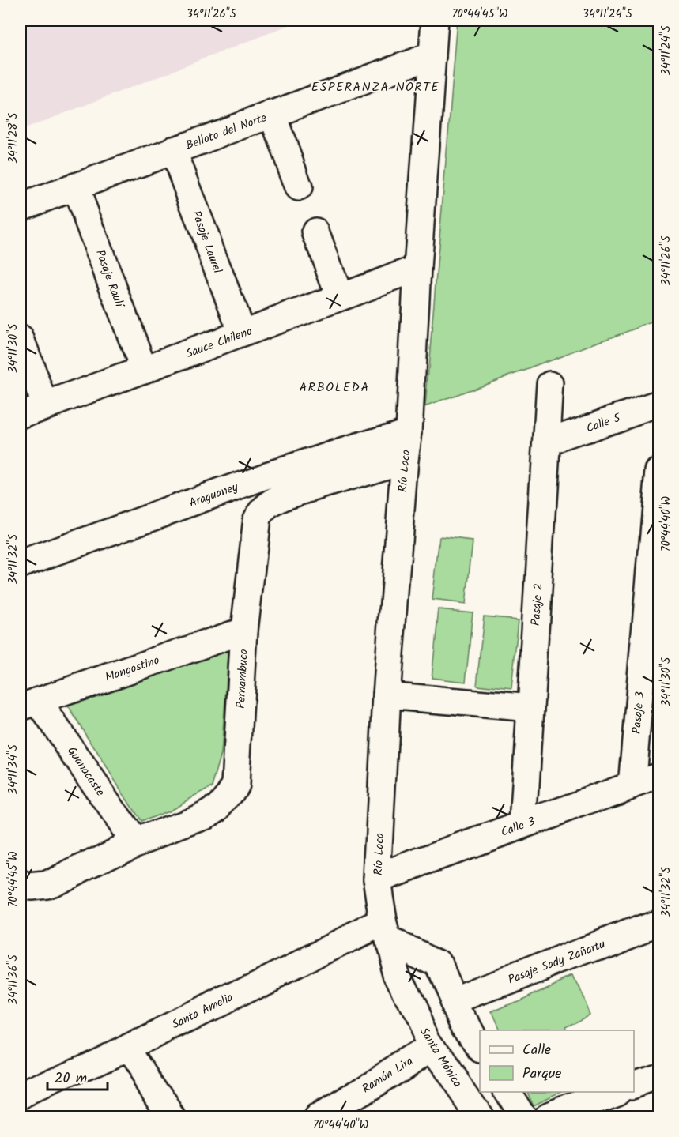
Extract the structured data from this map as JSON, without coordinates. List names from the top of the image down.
{
  "streets": {
    "street": [
      "Belloto del Norte",
      "Pasaje Laurel",
      "Pasaje Raulí",
      "Sauce Chileno",
      "Calle 5",
      "Río Loco",
      "Araguaney",
      "Pasaje 2",
      "Mangostino",
      "Pernambuco",
      "Pasaje 3",
      "Guanacaste",
      "Calle 3",
      "Pasaje Sady Zañartu",
      "Santa Amelia",
      "Santa Mónica",
      "Ramón Lira"
    ]
  },
  "crossings": [
    ["Belloto del Norte", "Pasaje Laurel"],
    ["Belloto del Norte", "Pasaje Raulí"],
    ["Belloto del Norte", "Río Loco"],
    ["Pasaje Laurel", "Sauce Chileno"],
    ["Pasaje Raulí", "Sauce Chileno"],
    ["Sauce Chileno", "Río Loco"],
    ["Calle 5", "Pasaje 2"],
    ["Río Loco", "Araguaney"],
    ["Río Loco", "Pernambuco"],
    ["Río Loco", "Calle 3"],
    ["Río Loco", "Santa Amelia"],
    ["Río Loco", "Santa Mónica"],
    ["Pasaje 2", "Calle 3"],
    ["Mangostino", "Pernambuco"],
    ["Mangostino", "Guanacaste"],
    ["Pernambuco", "Guanacaste"],
    ["Pasaje 3", "Calle 3"],
    ["Santa Amelia", "Santa Mónica"],
    ["Santa Mónica", "Ramón Lira"]
  ],
  "districts": ["ESPERANZA NORTE", "ARBOLEDA"],
  "legend": ["Calle", "Parque"],
  "scale_bar": "20 m",
  "coordinates": [
    "34°11'26\"S",
    "70°44'45\"W",
    "34°11'24\"S",
    "34°11'28\"S",
    "34°11'30\"S",
    "70°44'40\"W",
    "34°11'32\"S",
    "34°11'34\"S",
    "34°11'36\"S"
  ]
}
